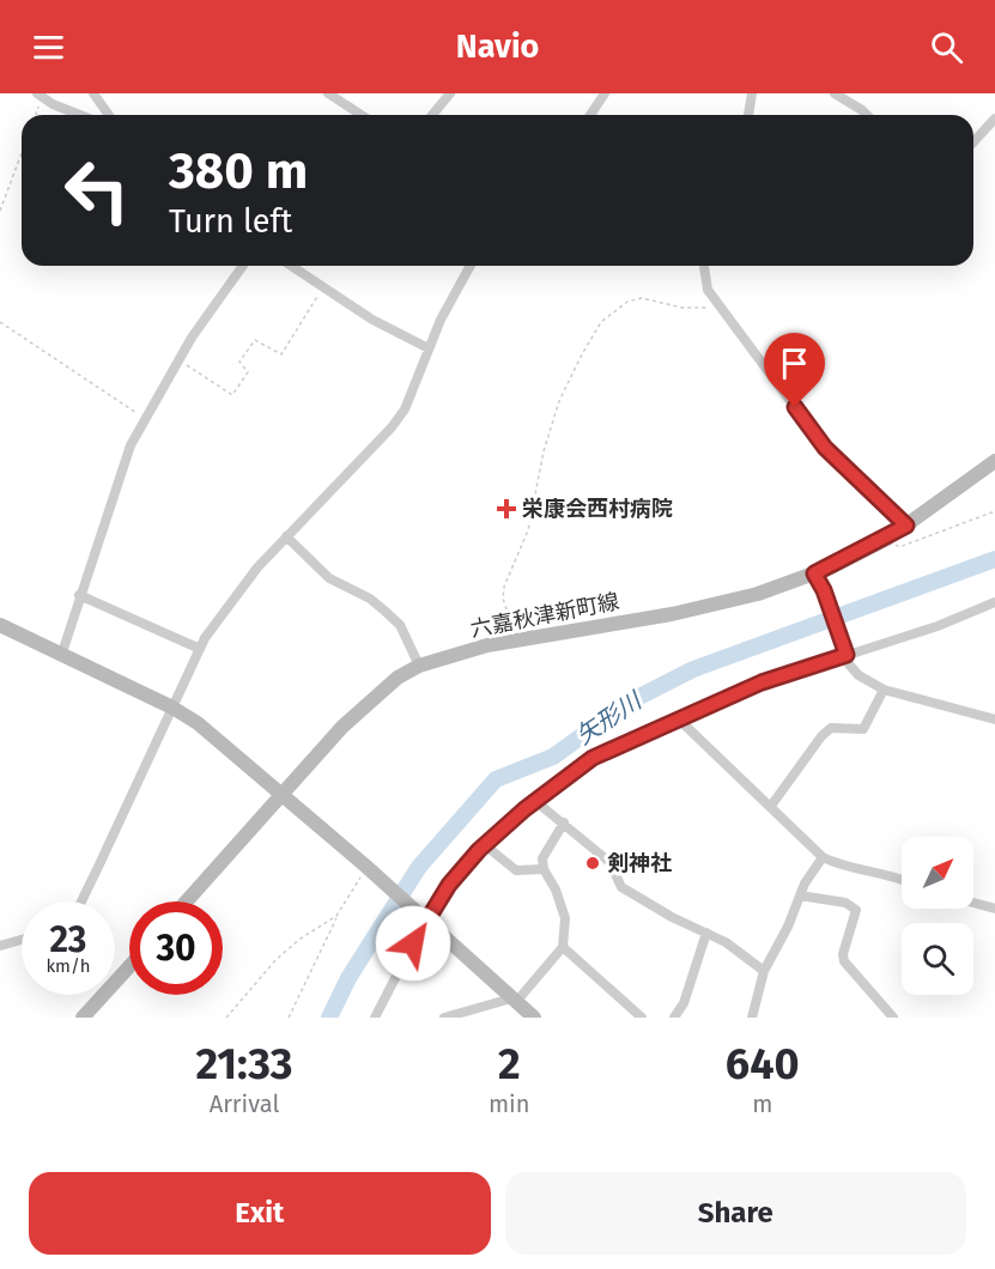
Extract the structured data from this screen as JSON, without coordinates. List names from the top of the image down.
{
  "streets": {
    "main road": ["六嘉秋津新町線"]
  },
  "water": ["矢形川"],
  "places": {
    "health": ["栄康会西村病院"],
    "other": ["剣神社"]
  },
  "north": "top right",
  "page": {
    "header": "Navio",
    "turn": ["380 m", "Turn left"],
    "speed": "23 km/h",
    "limit": "30",
    "eta": [
      "21:33",
      "Arrival",
      "2",
      "min",
      "640",
      "m"
    ],
    "buttons": ["Exit", "Share"]
  }
}
